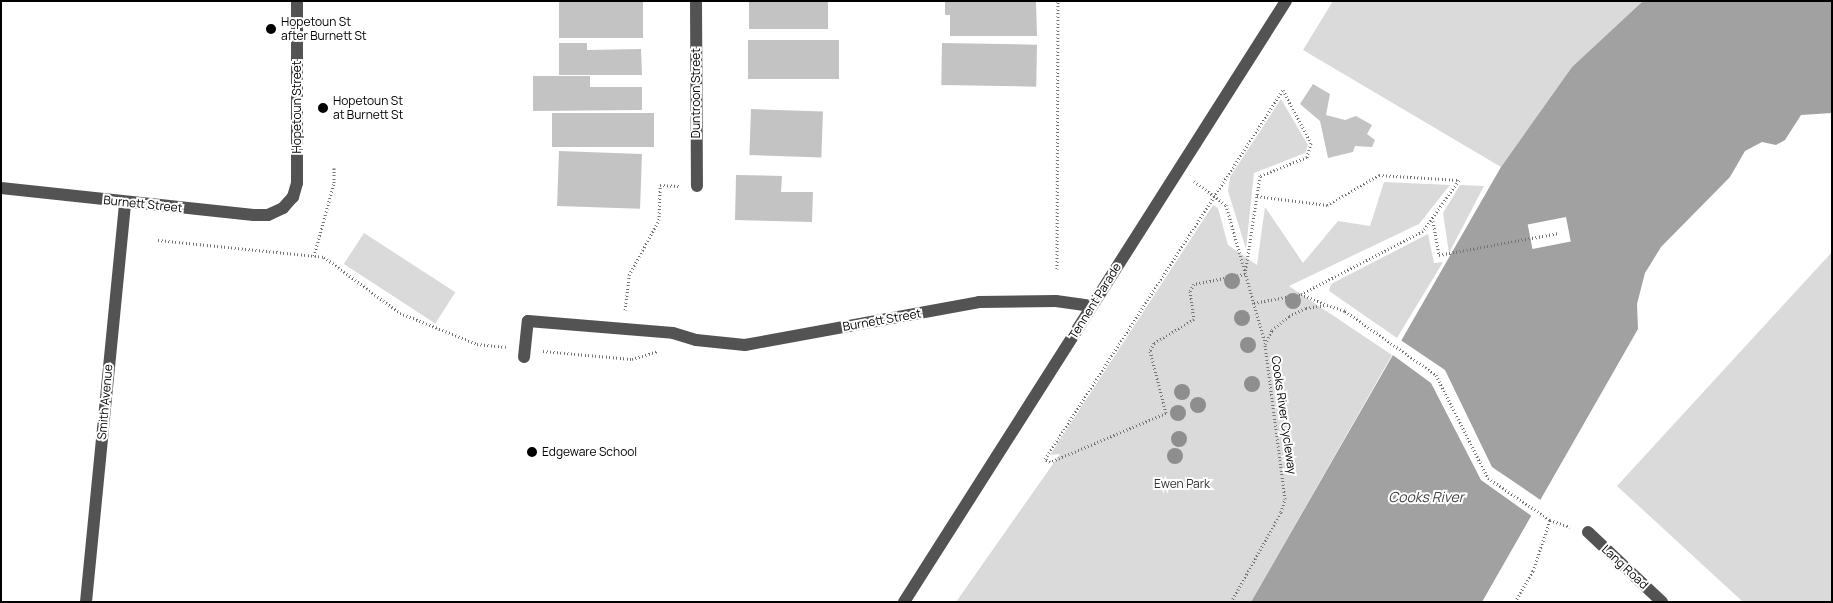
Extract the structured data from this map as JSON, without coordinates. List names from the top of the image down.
{
  "streets": {
    "street": [
      "Duntroon Street",
      "Hopetoun Street",
      "Burnett Street",
      "Tennent Parade",
      "Smith Avenue",
      "Lang Road"
    ],
    "path": ["Cooks River Cycleway"]
  },
  "crossings": [
    ["Hopetoun Street", "Burnett Street"],
    ["Burnett Street", "Tennent Parade"],
    ["Burnett Street", "Smith Avenue"]
  ],
  "water": ["Cooks River"],
  "parks": ["Ewen Park"],
  "places": ["Hopetoun St after Burnett St", "Hopetoun St at Burnett St", "Edgeware School"]
}
